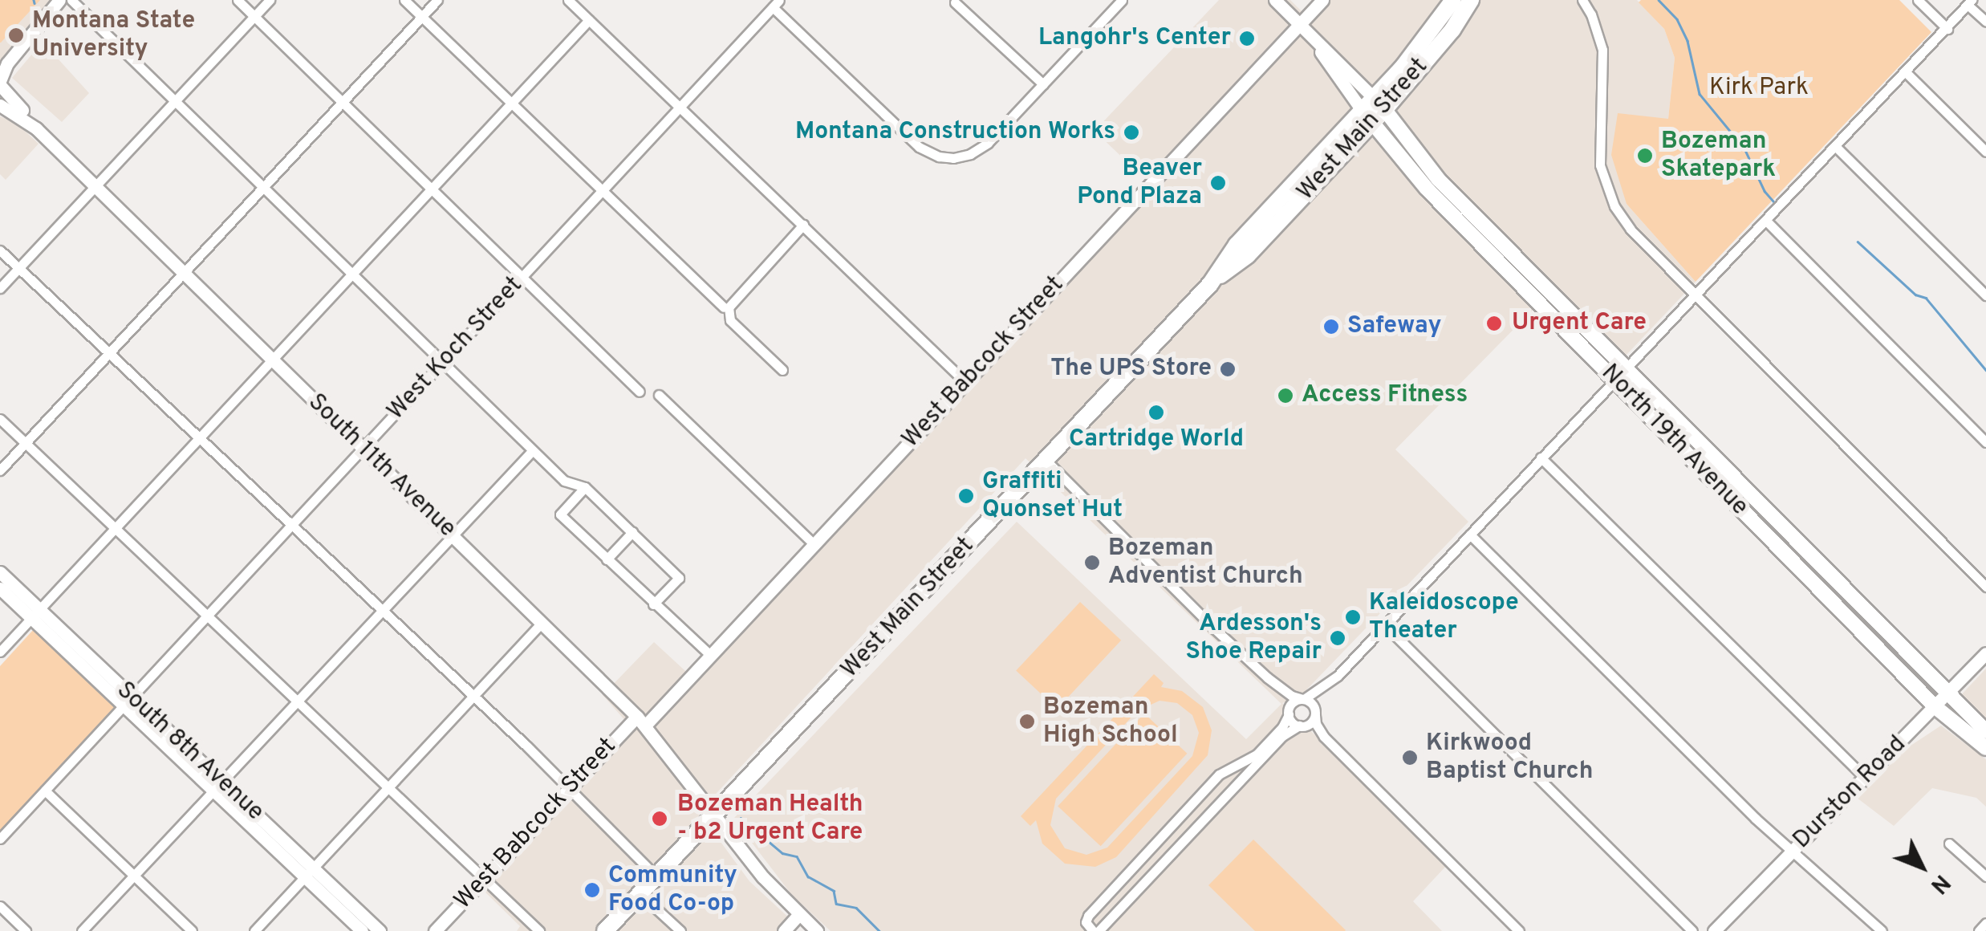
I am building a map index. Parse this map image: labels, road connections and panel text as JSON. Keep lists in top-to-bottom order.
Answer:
{
  "streets": {
    "highway": ["West Main Street"],
    "main road": ["North 19th Avenue"],
    "street": [
      "West Koch Street",
      "West Babcock Street",
      "South 11th Avenue",
      "South 8th Avenue",
      "Durston Road"
    ]
  },
  "crossings": [
    ["West Main Street", "North 19th Avenue"],
    ["West Main Street", "South 11th Avenue"],
    ["West Koch Street", "South 11th Avenue"],
    ["West Koch Street", "South 8th Avenue"],
    ["West Babcock Street", "South 11th Avenue"],
    ["North 19th Avenue", "Durston Road"]
  ],
  "parks": ["Kirk Park"],
  "places": [
    "Montana State University",
    "Langohr's Center",
    "Montana Construction Works",
    "Bozeman Skatepark",
    "Beaver Pond Plaza",
    "Urgent Care",
    "Safeway",
    "The UPS Store",
    "Access Fitness",
    "Cartridge World",
    "Graffiti Quonset Hut",
    "Bozeman Adventist Church",
    "Kaleidoscope Theater",
    "Ardesson's Shoe Repair",
    "Bozeman High School",
    "Kirkwood Baptist Church",
    "Bozeman Health - b2 Urgent Care",
    "Community Food Co-op"
  ],
  "north": "bottom right"
}
